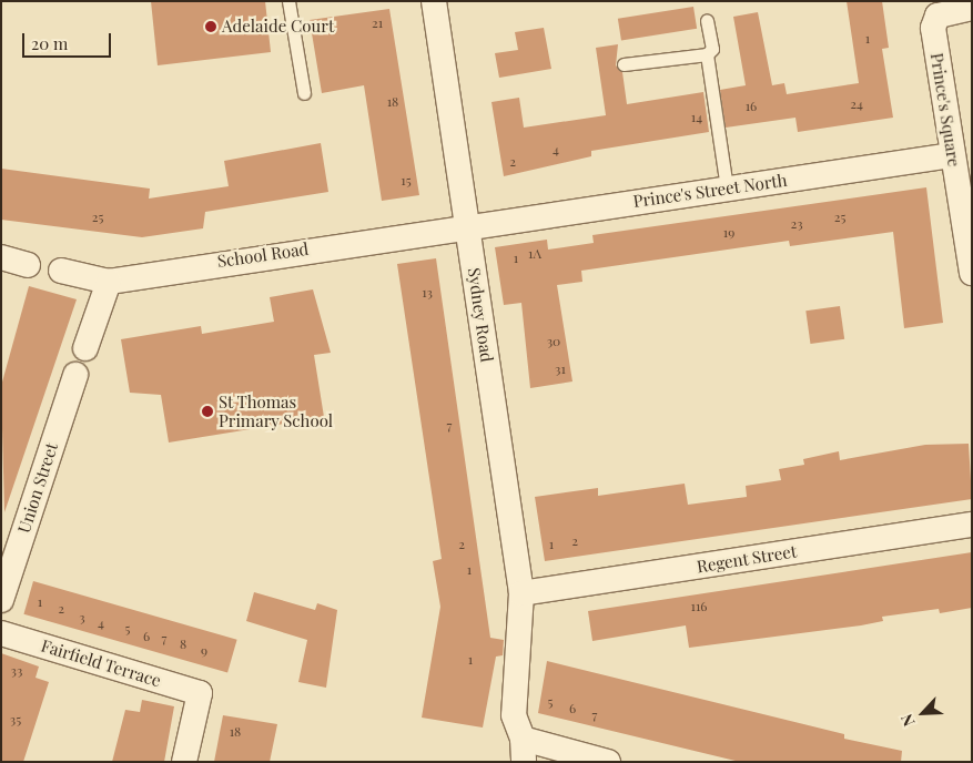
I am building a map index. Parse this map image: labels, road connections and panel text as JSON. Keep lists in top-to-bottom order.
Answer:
{
  "streets": {
    "street": [
      "Prince's Square",
      "Prince's Street North",
      "School Road",
      "Sydney Road",
      "Union Street",
      "Regent Street",
      "Fairfield Terrace"
    ]
  },
  "crossings": [
    ["Prince's Square", "Prince's Street North"],
    ["Prince's Street North", "School Road"],
    ["Prince's Street North", "Sydney Road"],
    ["School Road", "Sydney Road"],
    ["Sydney Road", "Regent Street"]
  ],
  "places": ["Adelaide Court", "St Thomas Primary School"],
  "house_numbers": [
    "21",
    "1",
    "18",
    "24",
    "16",
    "14",
    "4",
    "2",
    "15",
    "25",
    "25",
    "23",
    "19",
    "1A",
    "1",
    "13",
    "30",
    "31",
    "7",
    "2",
    "2",
    "1",
    "1",
    "1",
    "116",
    "2",
    "3",
    "4",
    "5",
    "6",
    "7",
    "8",
    "9",
    "1",
    "33",
    "5",
    "6",
    "7",
    "35",
    "18"
  ],
  "scale_bar": "20 m",
  "north": "bottom left"
}
